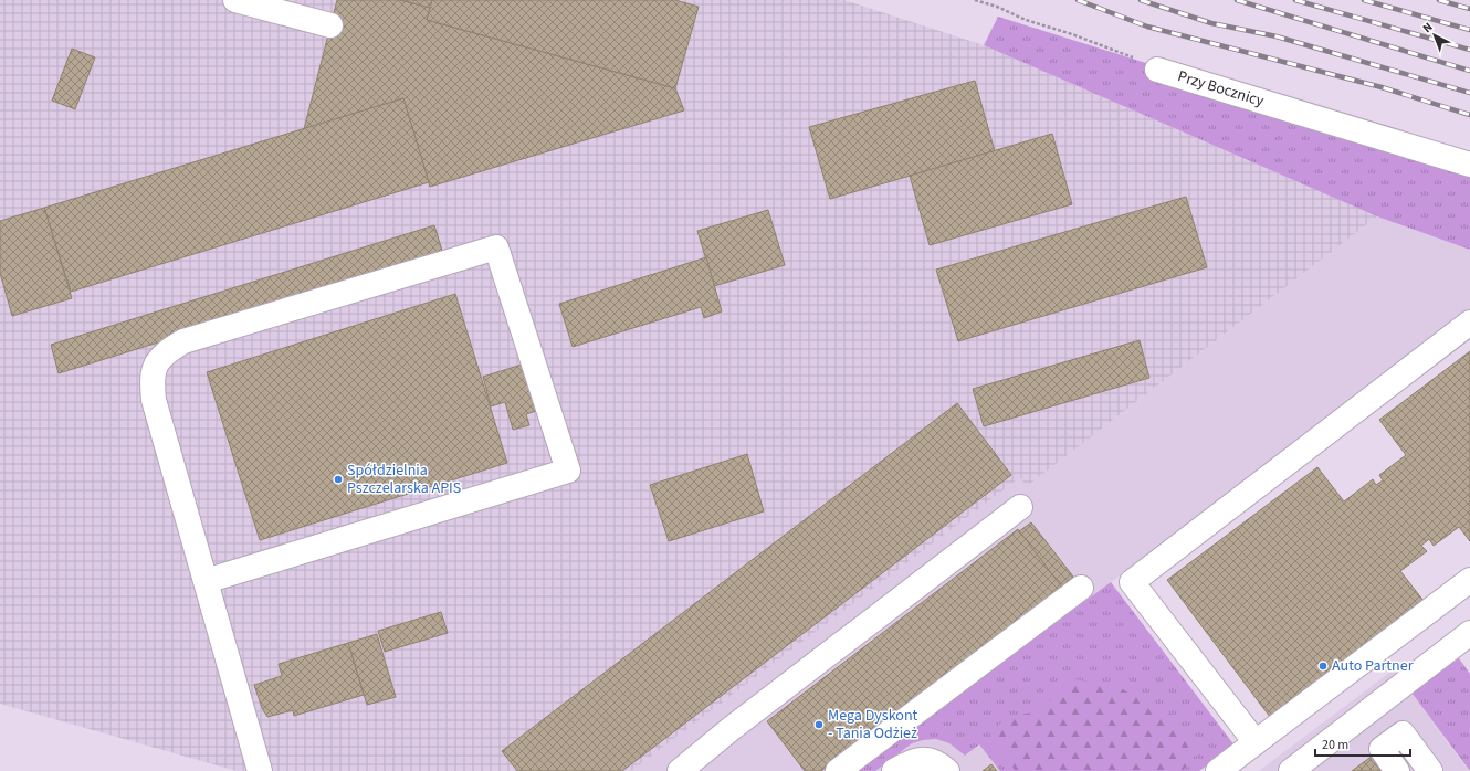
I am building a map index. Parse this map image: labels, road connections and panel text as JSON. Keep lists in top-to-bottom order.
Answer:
{
  "streets": {
    "lane": ["Przy Bocznicy"]
  },
  "places": ["Spółdzielnia Pszczelarska APIS", "Auto Partner", "Mega Dyskont - Tania Odżież"],
  "scale_bar": "20 m",
  "north": "top left"
}
